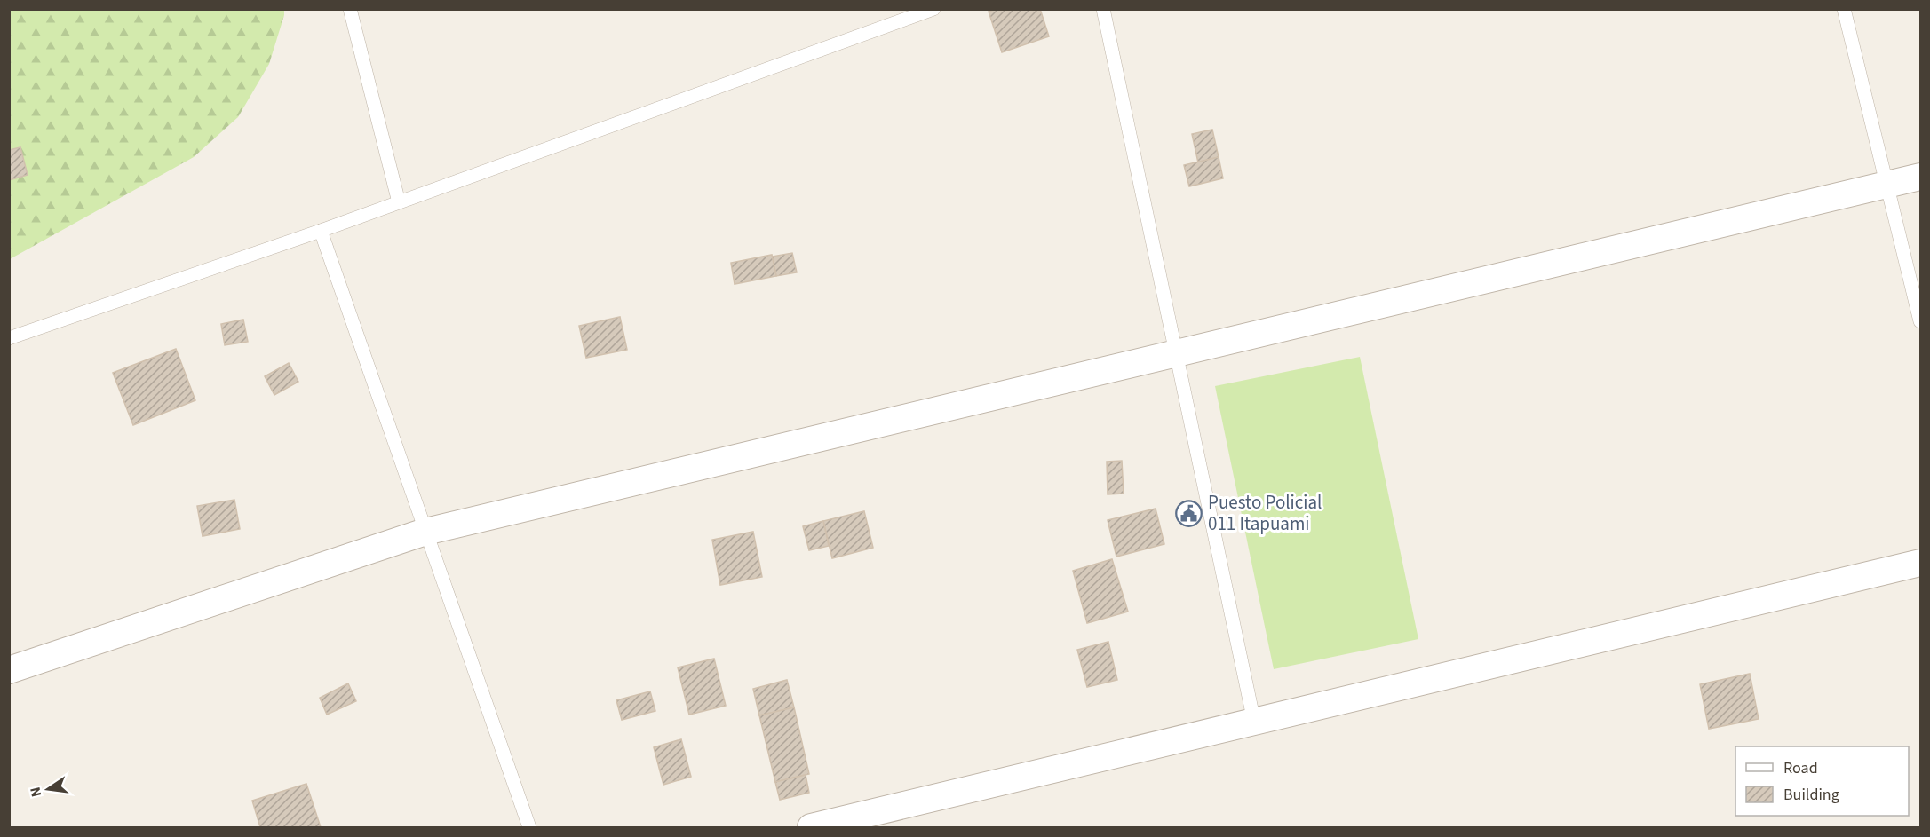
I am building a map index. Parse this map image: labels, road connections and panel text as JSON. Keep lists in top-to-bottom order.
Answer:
{
  "places": {
    "public building": ["Puesto Policial 011 Itapuami"]
  },
  "legend": ["Road", "Building"],
  "north": "left"
}
